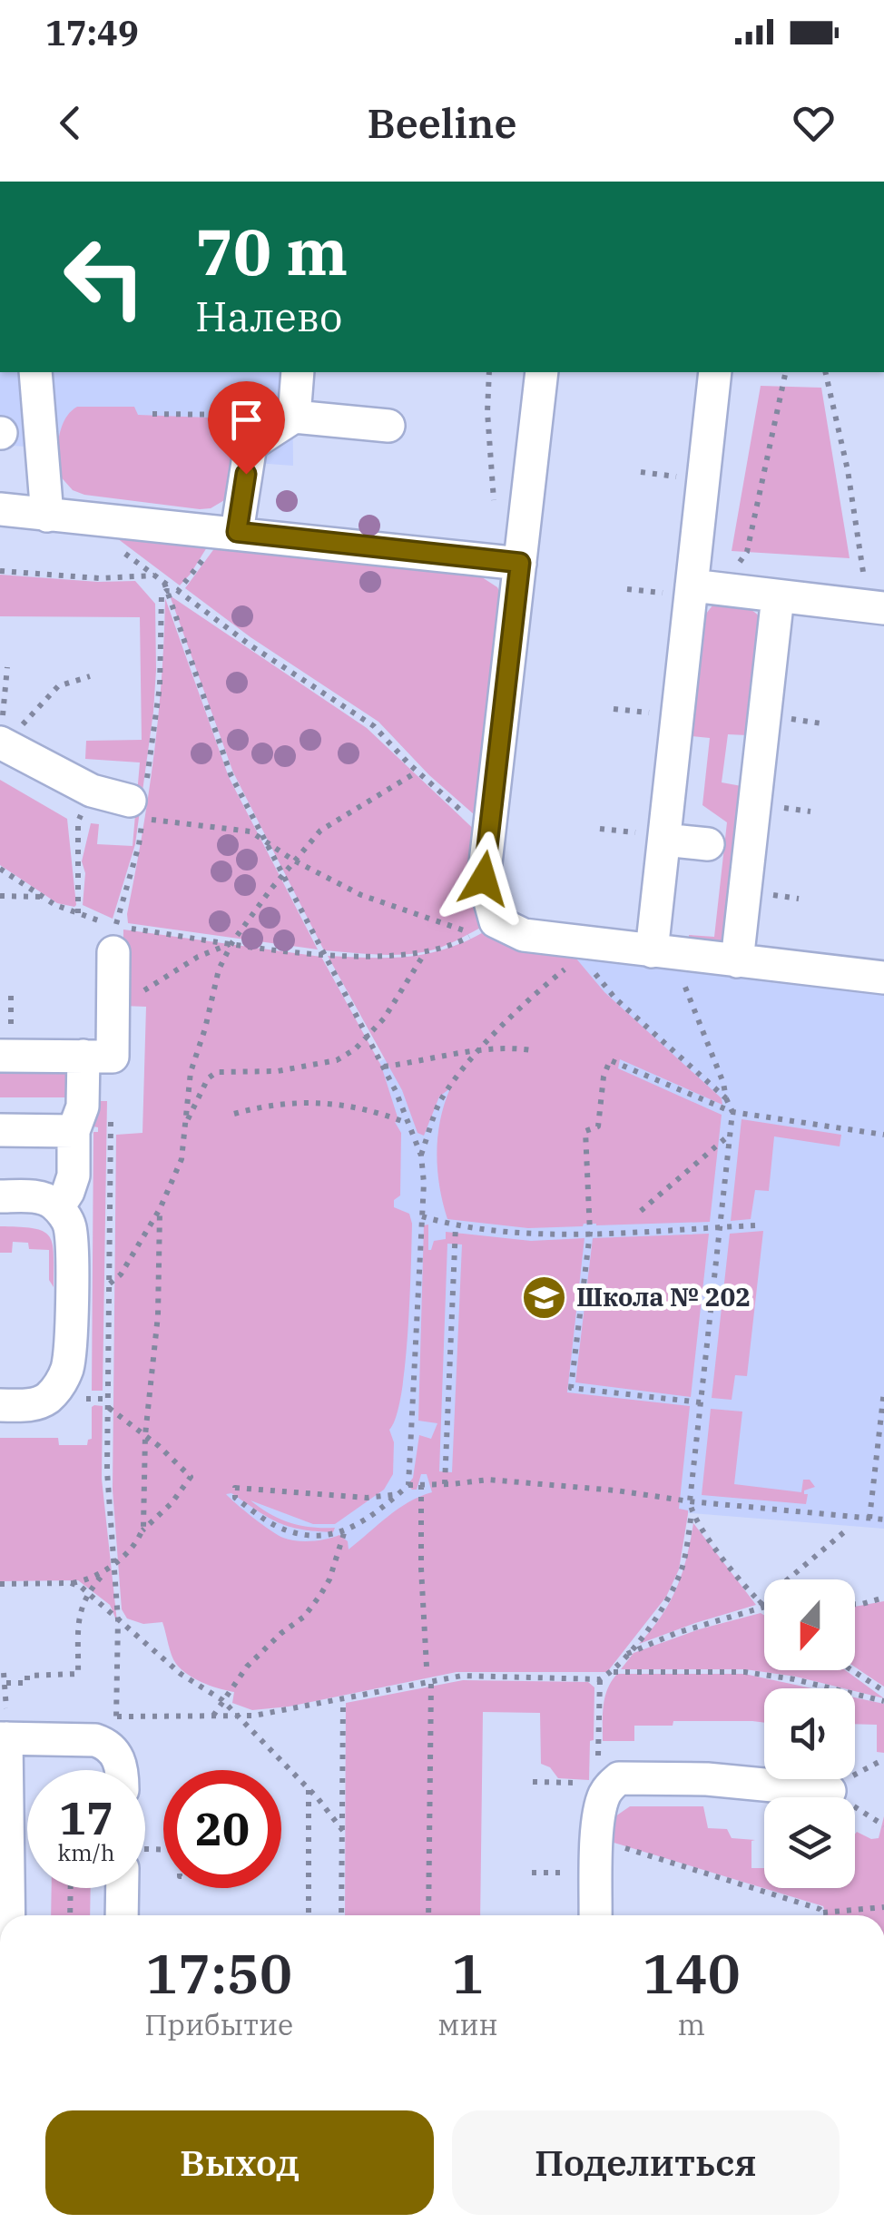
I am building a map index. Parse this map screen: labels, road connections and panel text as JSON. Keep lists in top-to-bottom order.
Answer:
{
  "places": {
    "school or university": ["Школа № 202"]
  },
  "north": "bottom",
  "page": {
    "status": "17:49",
    "header": "Beeline",
    "turn": ["70 m", "Налево"],
    "speed": "17 km/h",
    "limit": "20",
    "eta": [
      "17:50",
      "Прибытие",
      "1",
      "мин",
      "140",
      "m"
    ],
    "buttons": ["Выход", "Поделиться"]
  }
}
